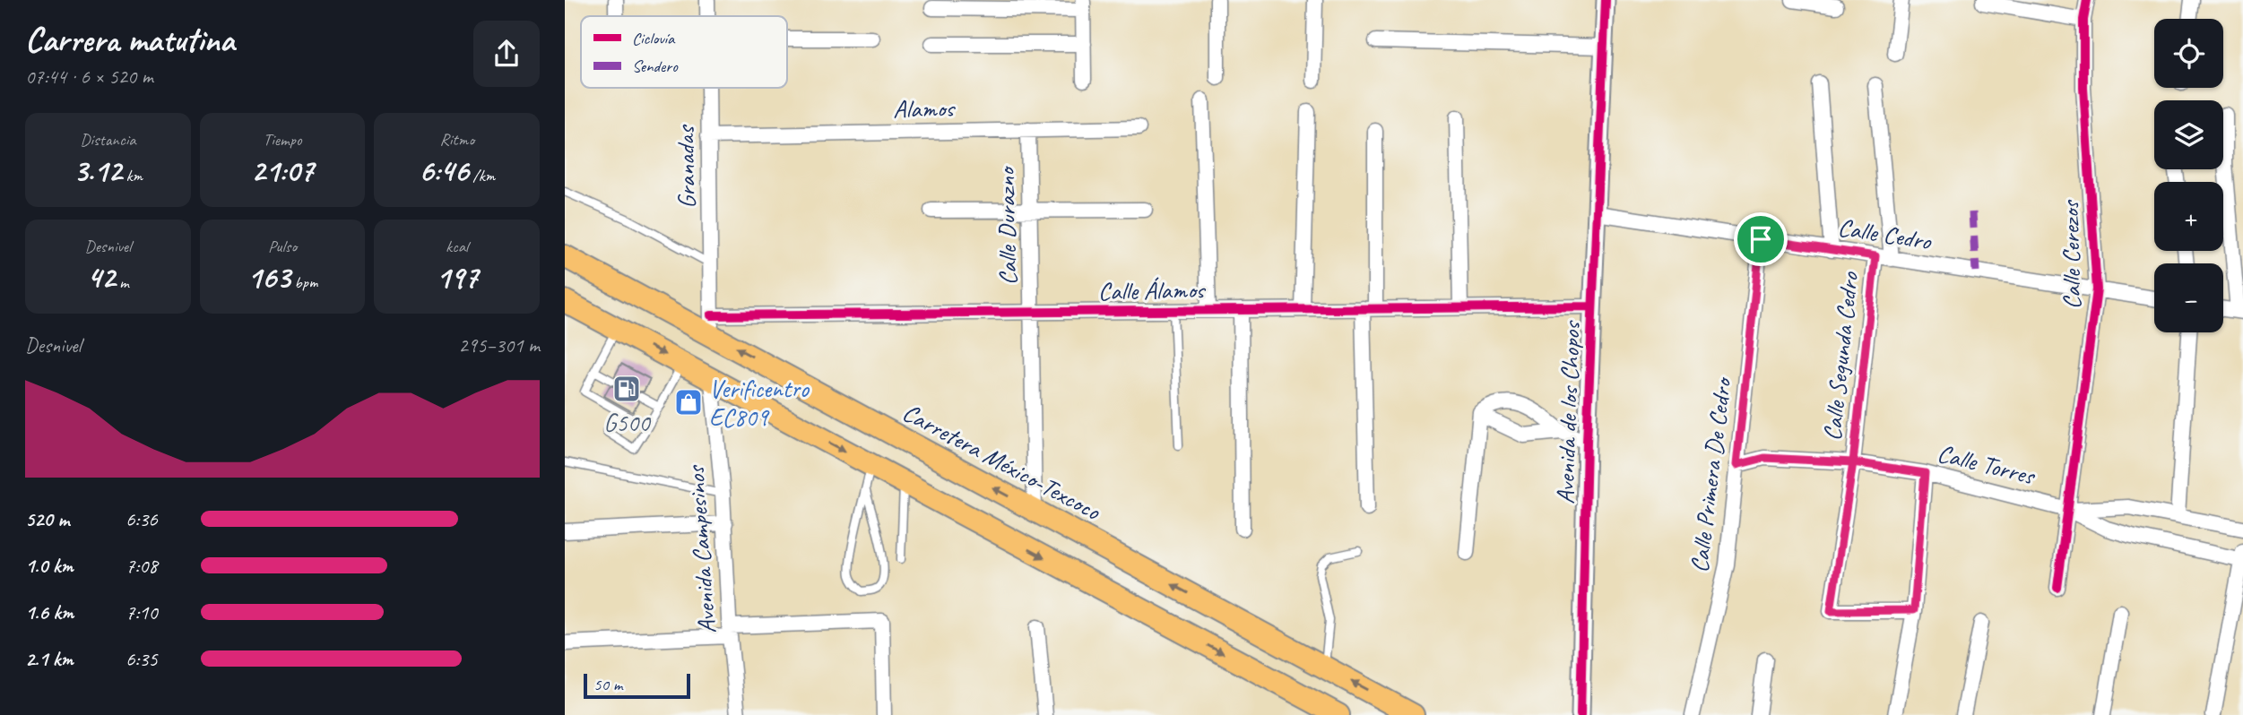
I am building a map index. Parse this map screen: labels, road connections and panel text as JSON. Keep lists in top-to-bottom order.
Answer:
{
  "streets": {
    "highway": ["Carretera México-Texcoco"],
    "street": [
      "Alamos",
      "Granadas",
      "Calle Durazno",
      "Calle Cedro",
      "Calle Cerezos",
      "Calle Álamos",
      "Calle Segunda Cedro",
      "Avenida de los Chopos",
      "Calle Torres",
      "Calle Primera De Cedro",
      "Avenida Campesinos"
    ]
  },
  "crossings": [
    ["Alamos", "Granadas"],
    ["Alamos", "Calle Durazno"],
    ["Granadas", "Calle Álamos"],
    ["Granadas", "Carretera México-Texcoco"],
    ["Calle Durazno", "Calle Álamos"],
    ["Calle Durazno", "Carretera México-Texcoco"],
    ["Calle Cedro", "Calle Cerezos"],
    ["Calle Cedro", "Calle Segunda Cedro"],
    ["Calle Cedro", "Avenida de los Chopos"],
    ["Calle Cedro", "Calle Primera De Cedro"],
    ["Calle Cerezos", "Calle Torres"],
    ["Calle Álamos", "Avenida de los Chopos"],
    ["Calle Álamos", "Carretera México-Texcoco"],
    ["Calle Segunda Cedro", "Calle Torres"],
    ["Calle Torres", "Calle Primera De Cedro"]
  ],
  "places": {
    "fuel station": ["G500"],
    "shop": ["Verificentro EC809"]
  },
  "legend": ["Ciclovía", "Sendero"],
  "scale_bar": "50 m",
  "page": {
    "heading": ["Carrera matutina", "07:44 · 6 × 520 m"],
    "map_buttons": ["+", "−"],
    "stats": [
      ["Distancia", "3.12 km"],
      ["Tiempo", "21:07"],
      ["Ritmo", "6:46 /km"],
      ["Desnivel", "42 m"],
      ["Pulso", "163 bpm"],
      ["kcal", "197"]
    ],
    "chart": ["Desnivel", "295–301 m"],
    "list": [
      {
        "name": "520 m",
        "note": "6:36"
      },
      {
        "name": "1.0 km",
        "note": "7:08"
      },
      {
        "name": "1.6 km",
        "note": "7:10"
      },
      {
        "name": "2.1 km",
        "note": "6:35"
      }
    ],
    "scale": "50 m"
  }
}
